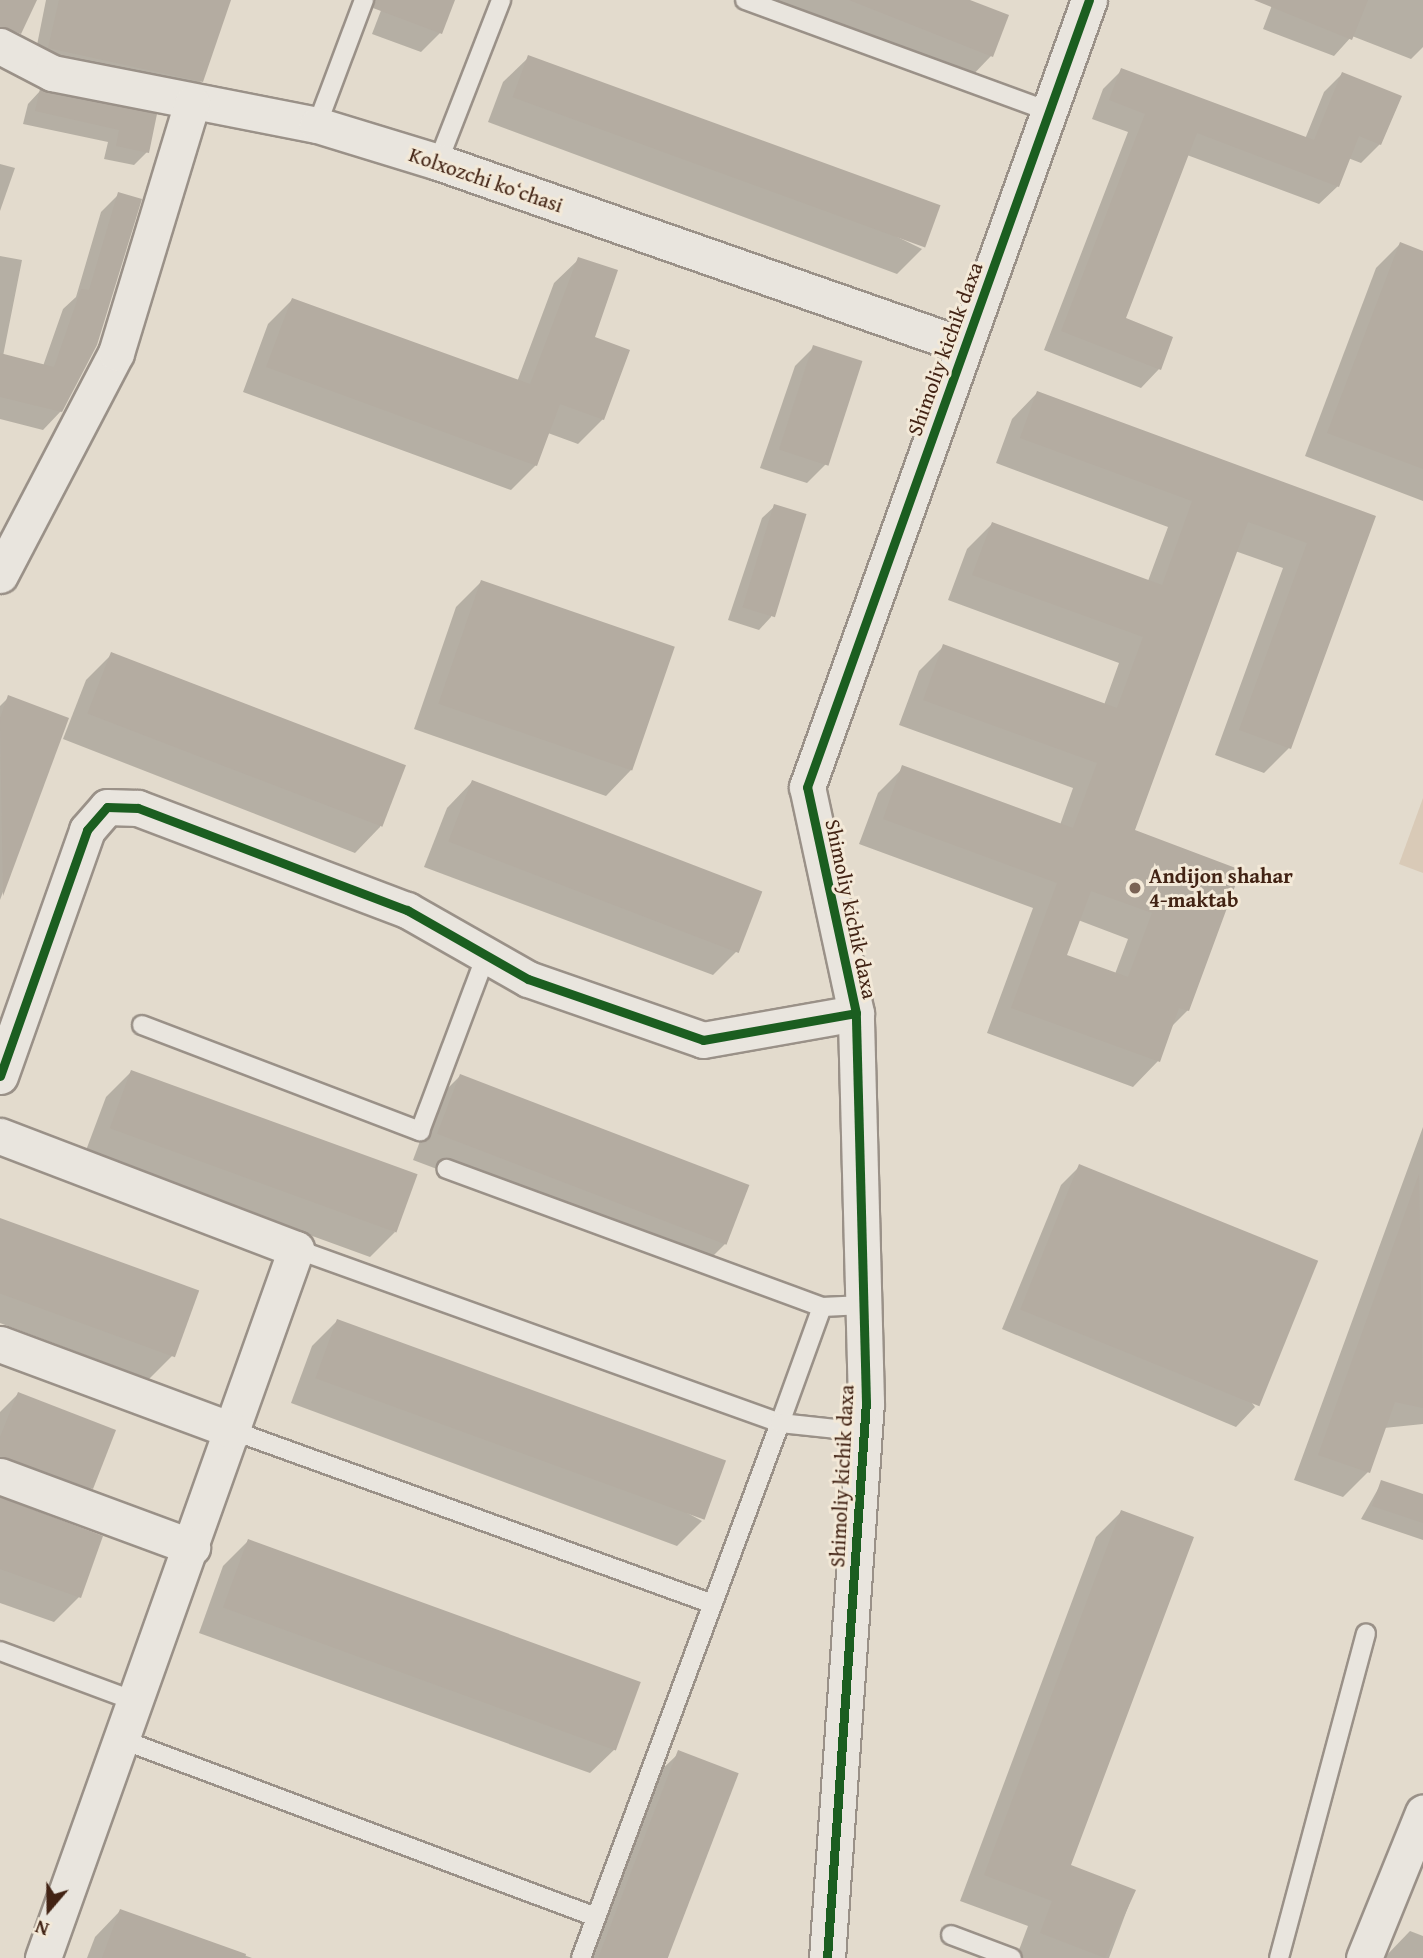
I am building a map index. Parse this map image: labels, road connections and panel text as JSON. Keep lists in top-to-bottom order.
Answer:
{
  "streets": {
    "street": ["Kolxozchi koʻchasi", "Shimoliy kichik daxa"]
  },
  "crossings": [
    ["Kolxozchi koʻchasi", "Shimoliy kichik daxa"]
  ],
  "places": ["Andijon shahar 4-maktab"],
  "north": "bottom"
}
